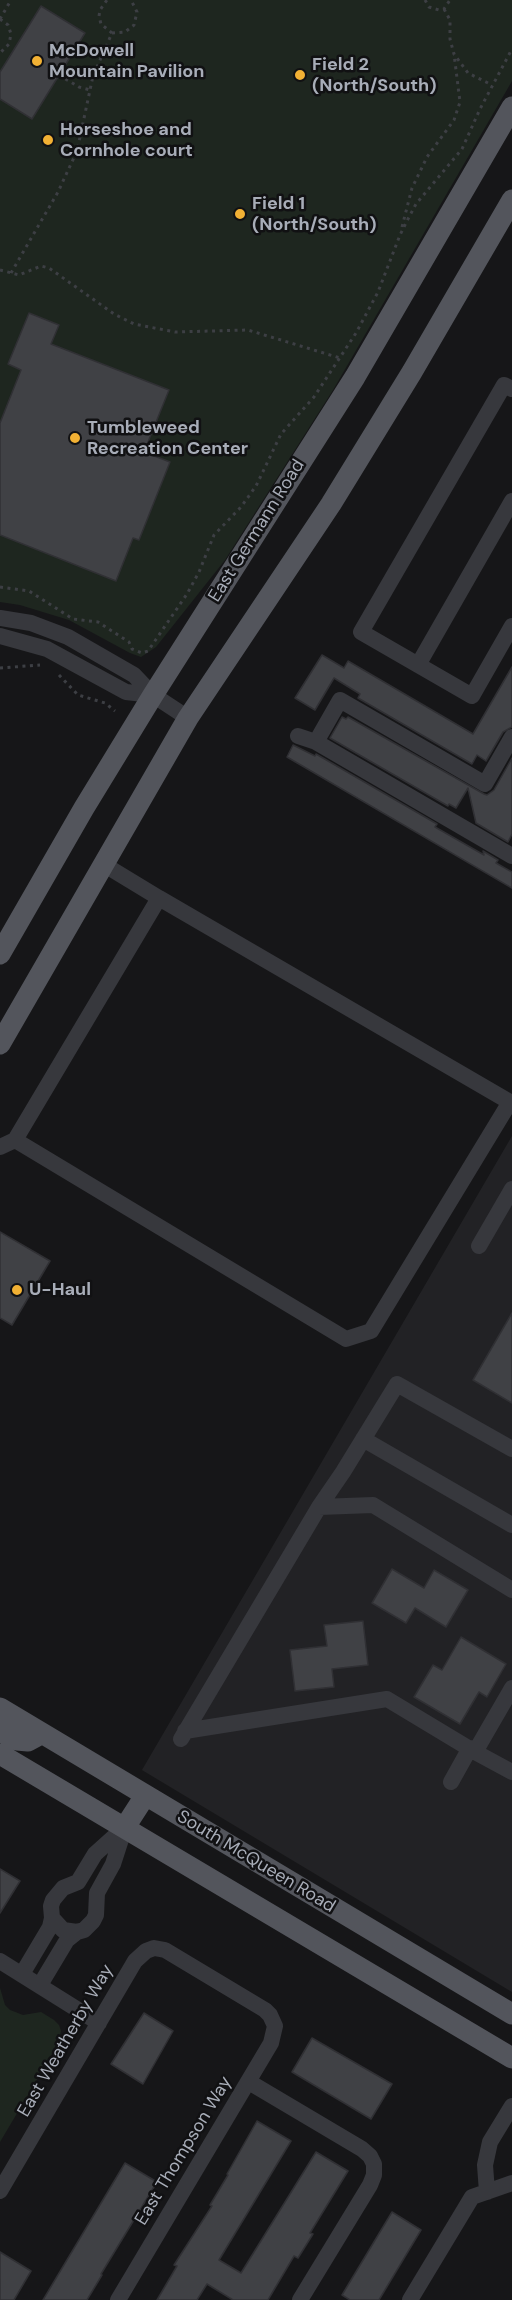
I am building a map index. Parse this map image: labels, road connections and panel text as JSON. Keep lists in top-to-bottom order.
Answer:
{
  "streets": {
    "main road": ["East Germann Road", "South McQueen Road"],
    "street": ["East Weatherby Way", "East Thompson Way"]
  },
  "crossings": [
    ["East Weatherby Way", "East Thompson Way"]
  ],
  "places": [
    "McDowell Mountain Pavilion",
    "Field 2 (North/South)",
    "Horseshoe and Cornhole court",
    "Field 1 (North/South)",
    "Tumbleweed Recreation Center",
    "U-Haul"
  ]
}
